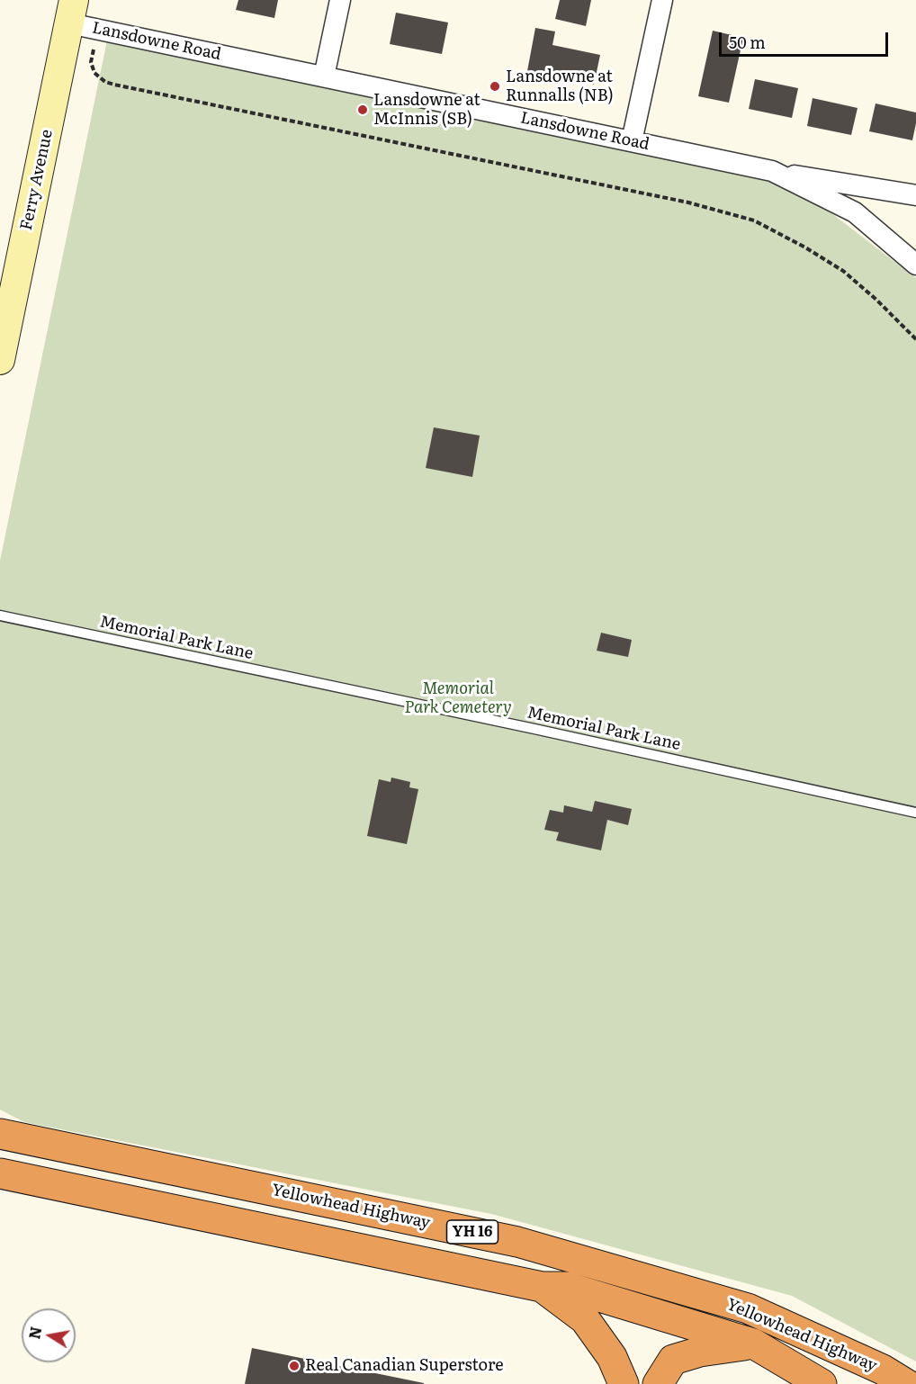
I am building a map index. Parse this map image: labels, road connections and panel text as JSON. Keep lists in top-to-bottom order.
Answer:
{
  "streets": {
    "highway": ["Yellowhead Highway", "YH 16"],
    "main road": ["Ferry Avenue"],
    "street": ["Lansdowne Road"],
    "lane": ["Memorial Park Lane"]
  },
  "crossings": [
    ["Lansdowne Road", "Ferry Avenue"]
  ],
  "parks": ["Memorial Park Cemetery"],
  "places": ["Lansdowne at Runnalls (NB)", "Lansdowne at McInnis (SB)", "Real Canadian Superstore"],
  "scale_bar": "50 m",
  "north": "left"
}
